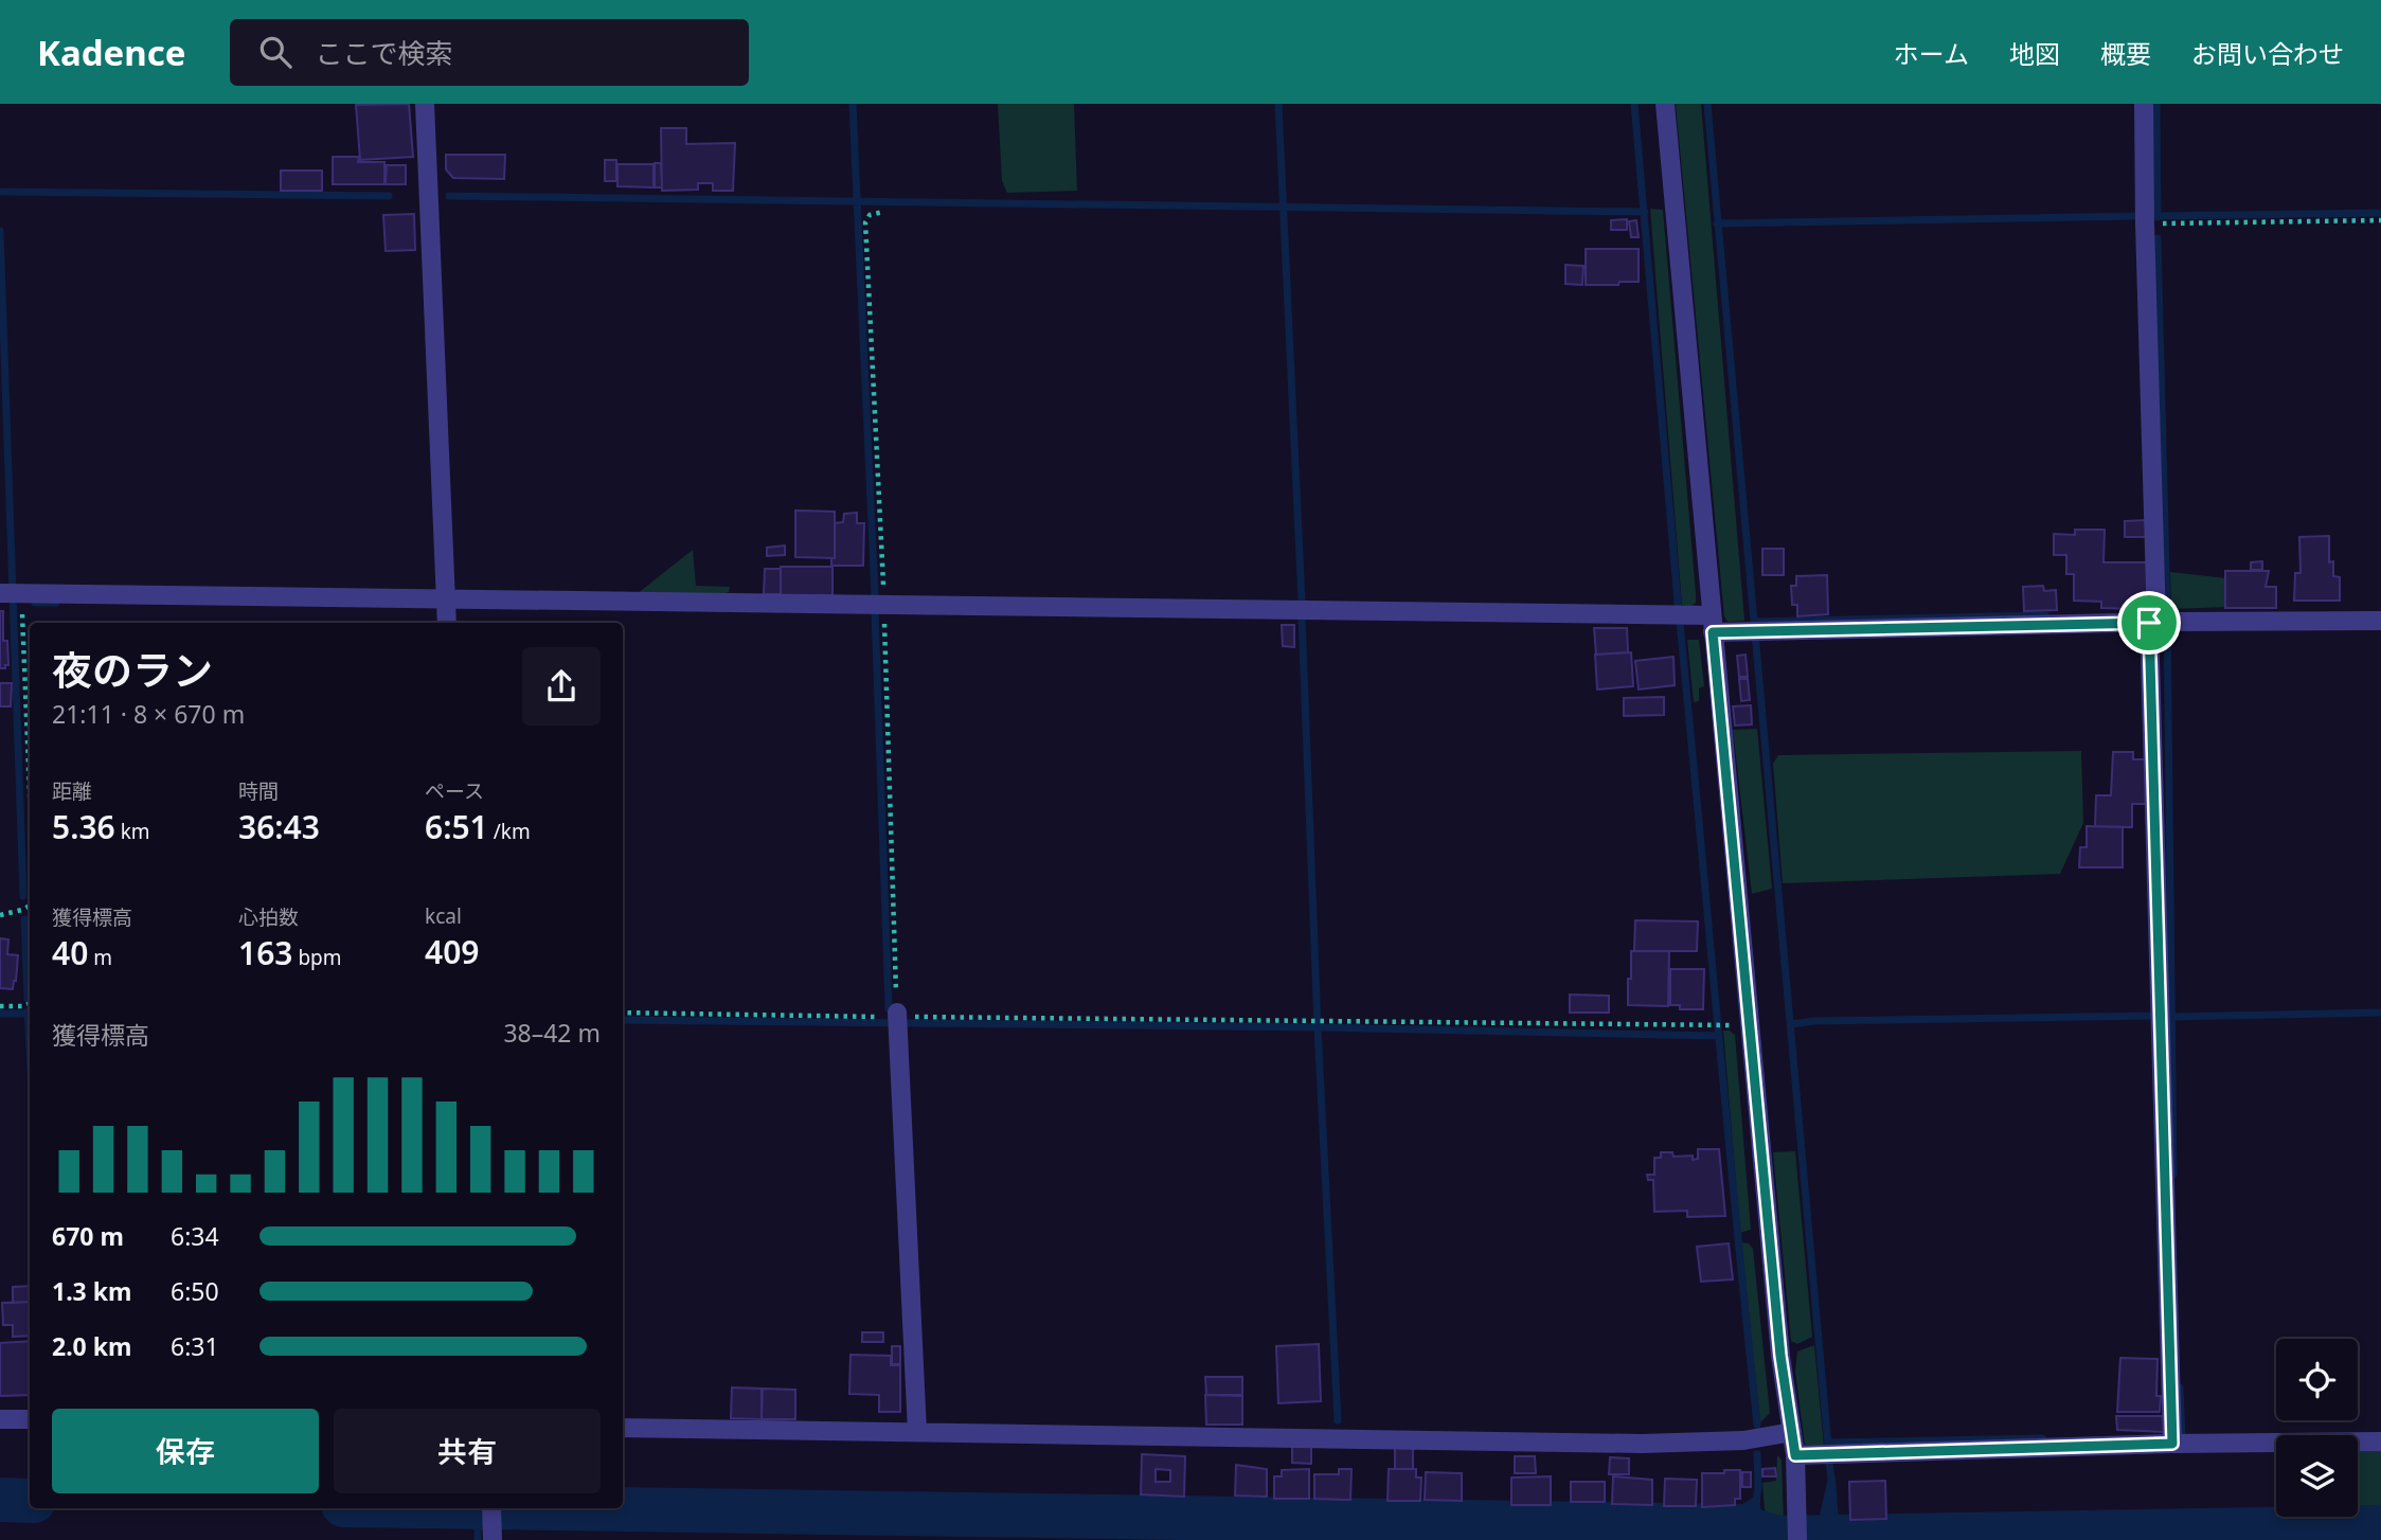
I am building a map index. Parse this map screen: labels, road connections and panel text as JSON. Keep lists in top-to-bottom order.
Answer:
{
  "page": {
    "header": "Kadence",
    "search": "ここで検索",
    "nav": [
      "ホーム",
      "地図",
      "概要",
      "お問い合わせ"
    ],
    "heading": ["夜のラン", "21:11 · 8 × 670 m"],
    "stats": [
      ["距離", "5.36 km"],
      ["時間", "36:43"],
      ["ペース", "6:51 /km"],
      ["獲得標高", "40 m"],
      ["心拍数", "163 bpm"],
      ["kcal", "409"]
    ],
    "chart": ["獲得標高", "38–42 m"],
    "list": [
      {
        "name": "670 m",
        "note": "6:34"
      },
      {
        "name": "1.3 km",
        "note": "6:50"
      },
      {
        "name": "2.0 km",
        "note": "6:31"
      }
    ],
    "buttons": ["保存", "共有"]
  }
}
